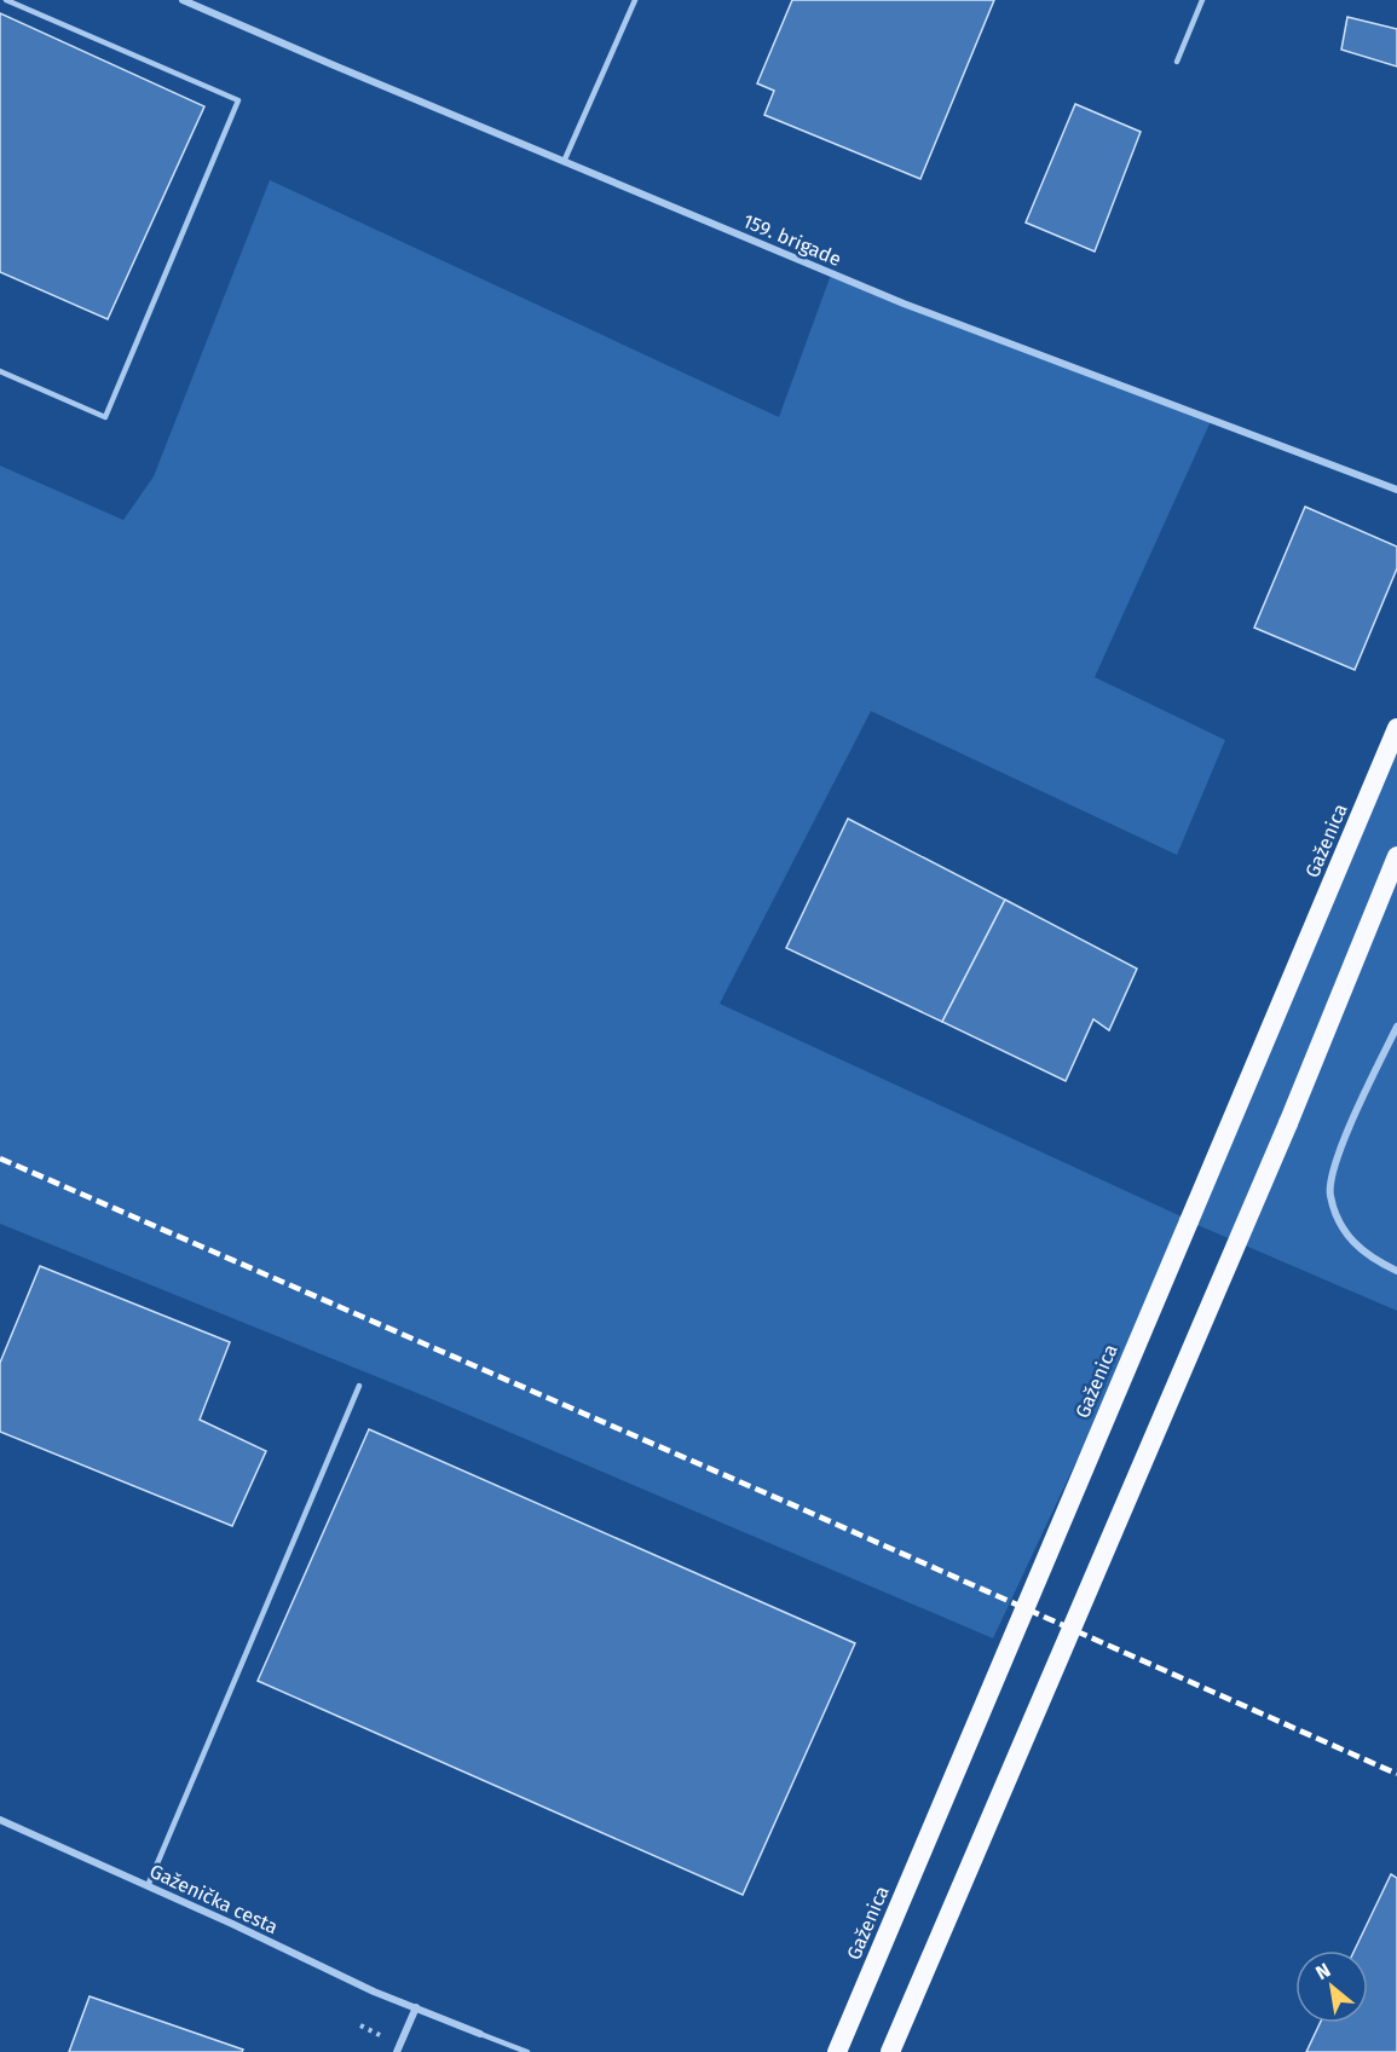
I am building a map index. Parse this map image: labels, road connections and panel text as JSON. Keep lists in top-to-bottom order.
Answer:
{
  "streets": {
    "highway": ["Gaženica"],
    "street": ["159. brigade", "Gaženička cesta"]
  },
  "north": "top left"
}
